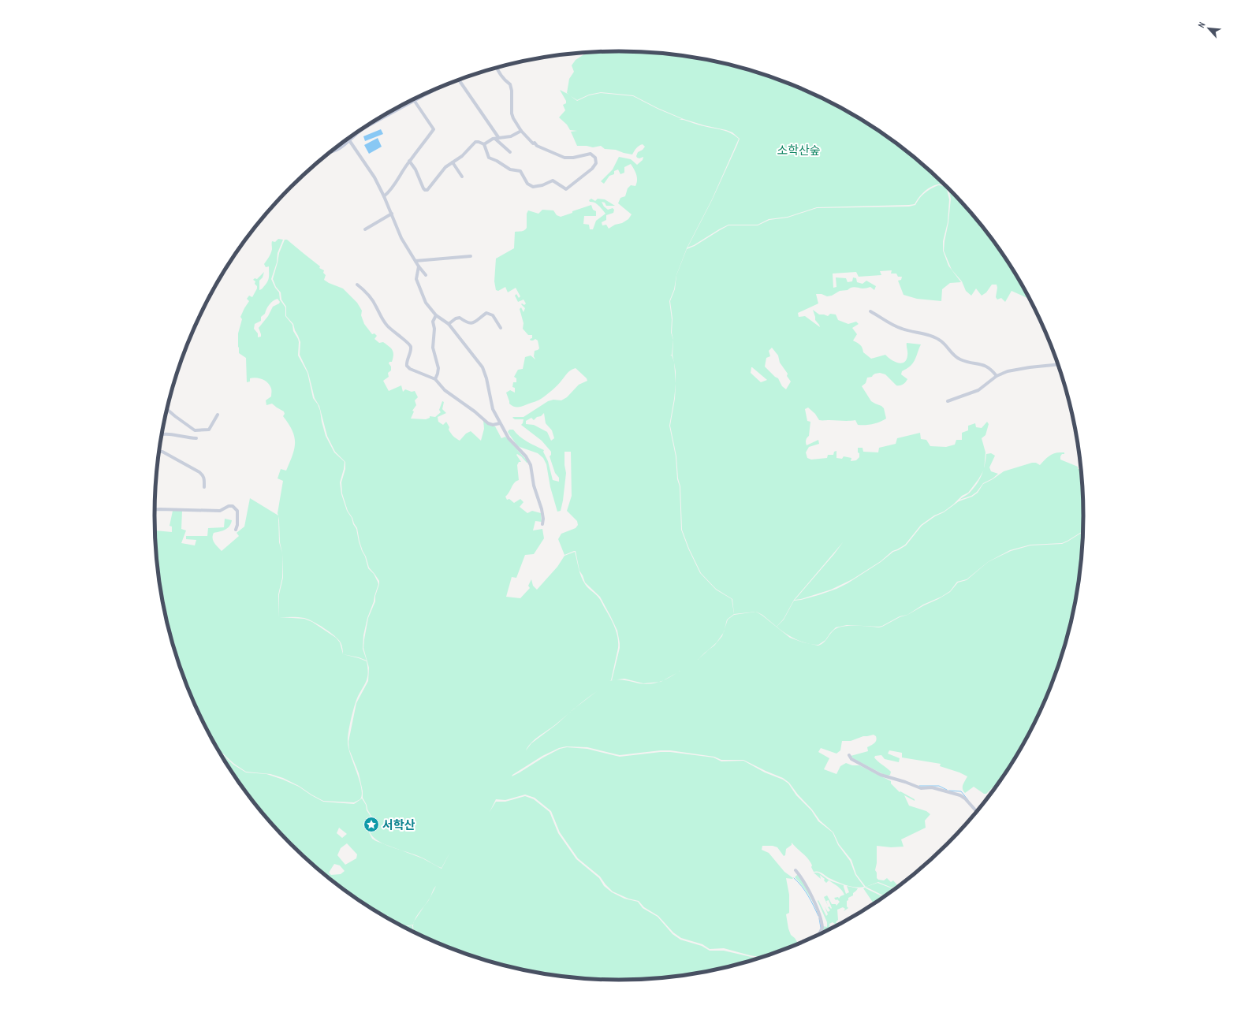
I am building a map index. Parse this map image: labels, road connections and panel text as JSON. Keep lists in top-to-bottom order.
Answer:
{
  "parks": ["소학산숲"],
  "places": {
    "place": ["서학산"]
  },
  "north": "top left"
}
